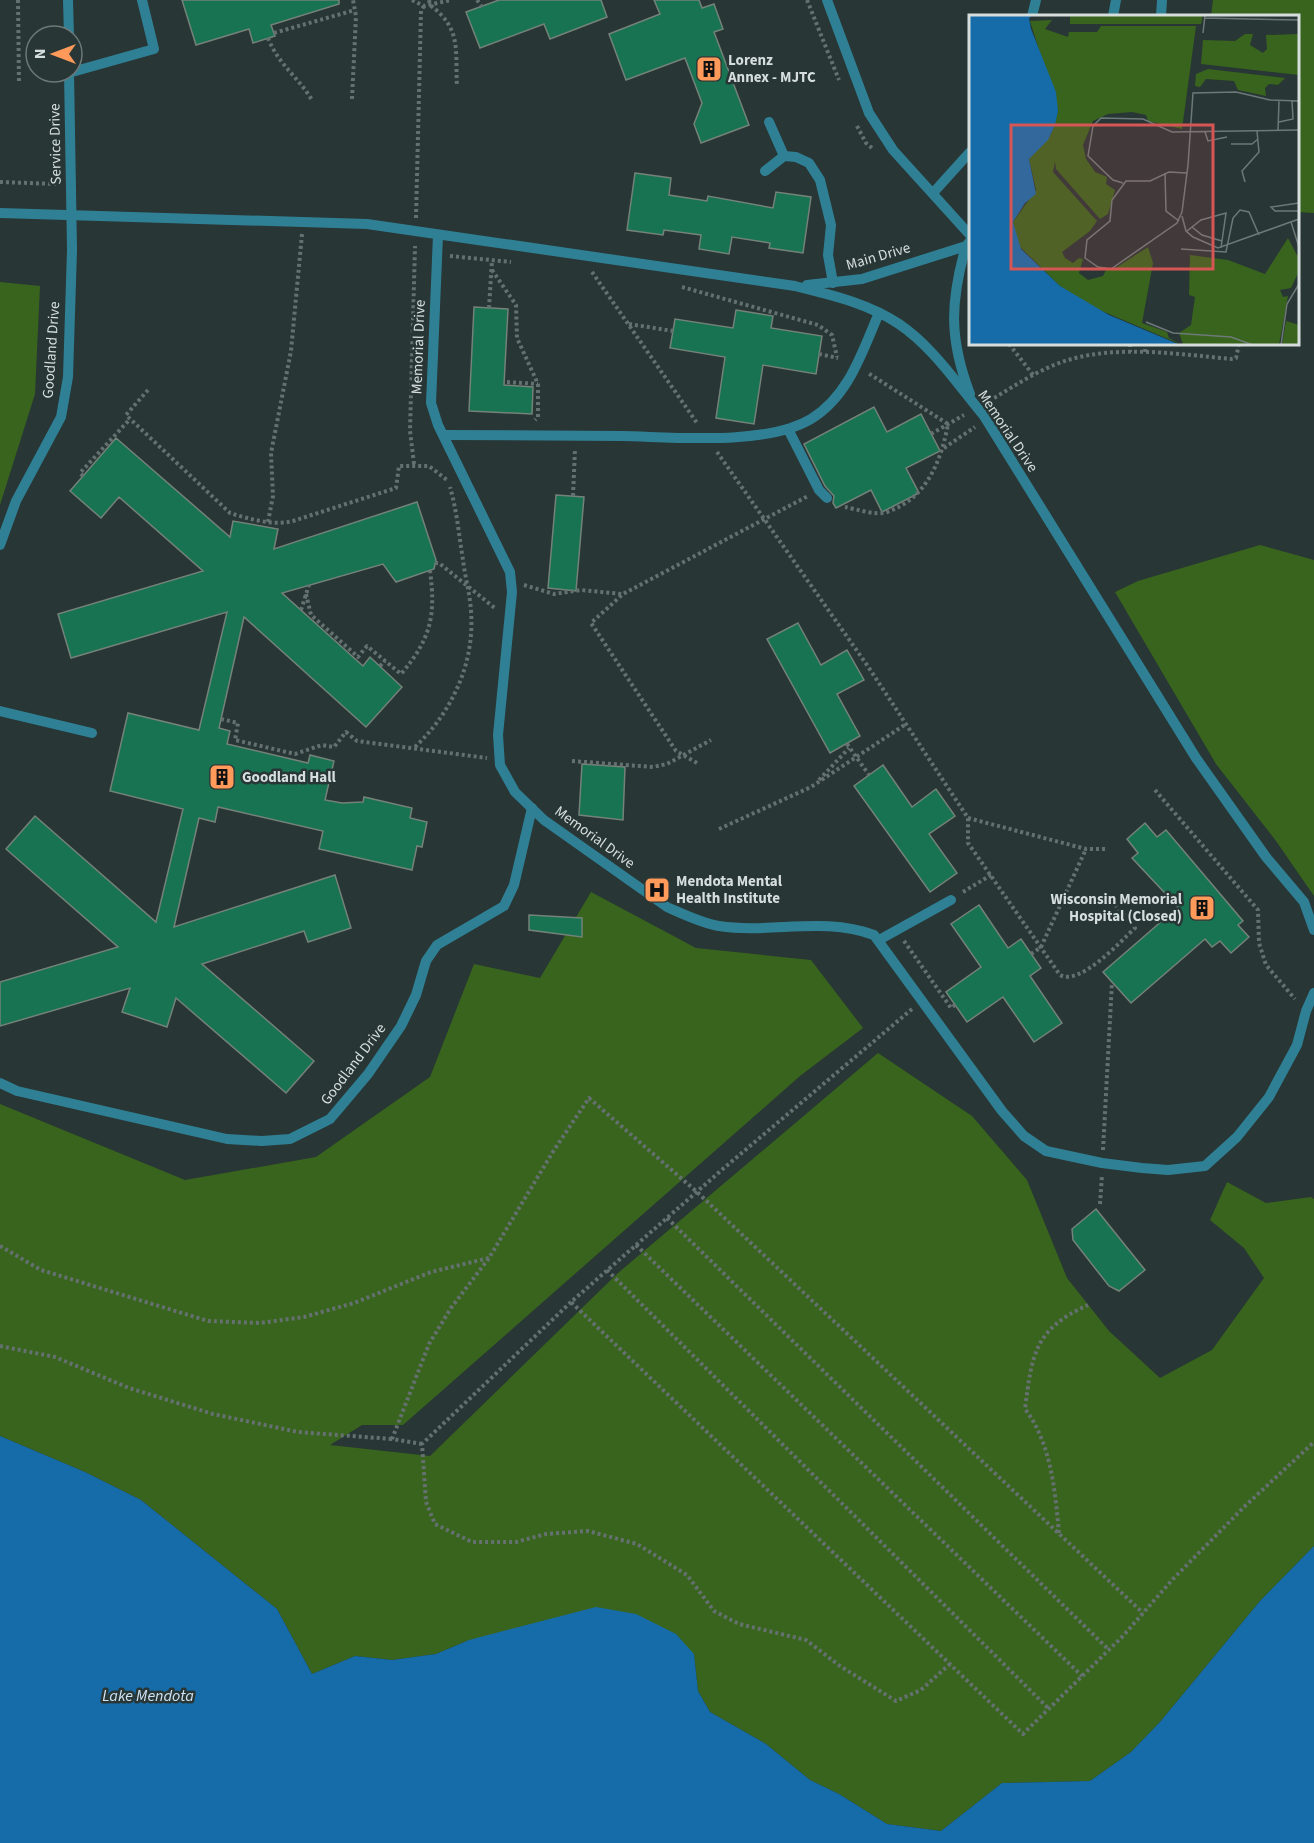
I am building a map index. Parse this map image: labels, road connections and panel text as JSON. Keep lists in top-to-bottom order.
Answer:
{
  "streets": {
    "lane": [
      "Service Drive",
      "Main Drive",
      "Memorial Drive",
      "Goodland Drive"
    ]
  },
  "crossings": [
    ["Service Drive", "Memorial Drive"],
    ["Service Drive", "Goodland Drive"],
    ["Main Drive", "Memorial Drive"],
    ["Memorial Drive", "Goodland Drive"]
  ],
  "water": ["Lake Mendota"],
  "places": {
    "building": ["Lorenz Annex - MJTC", "Goodland Hall", "Wisconsin Memorial Hospital (Closed)"],
    "hospital": ["Mendota Mental Health Institute"]
  },
  "north": "left"
}
